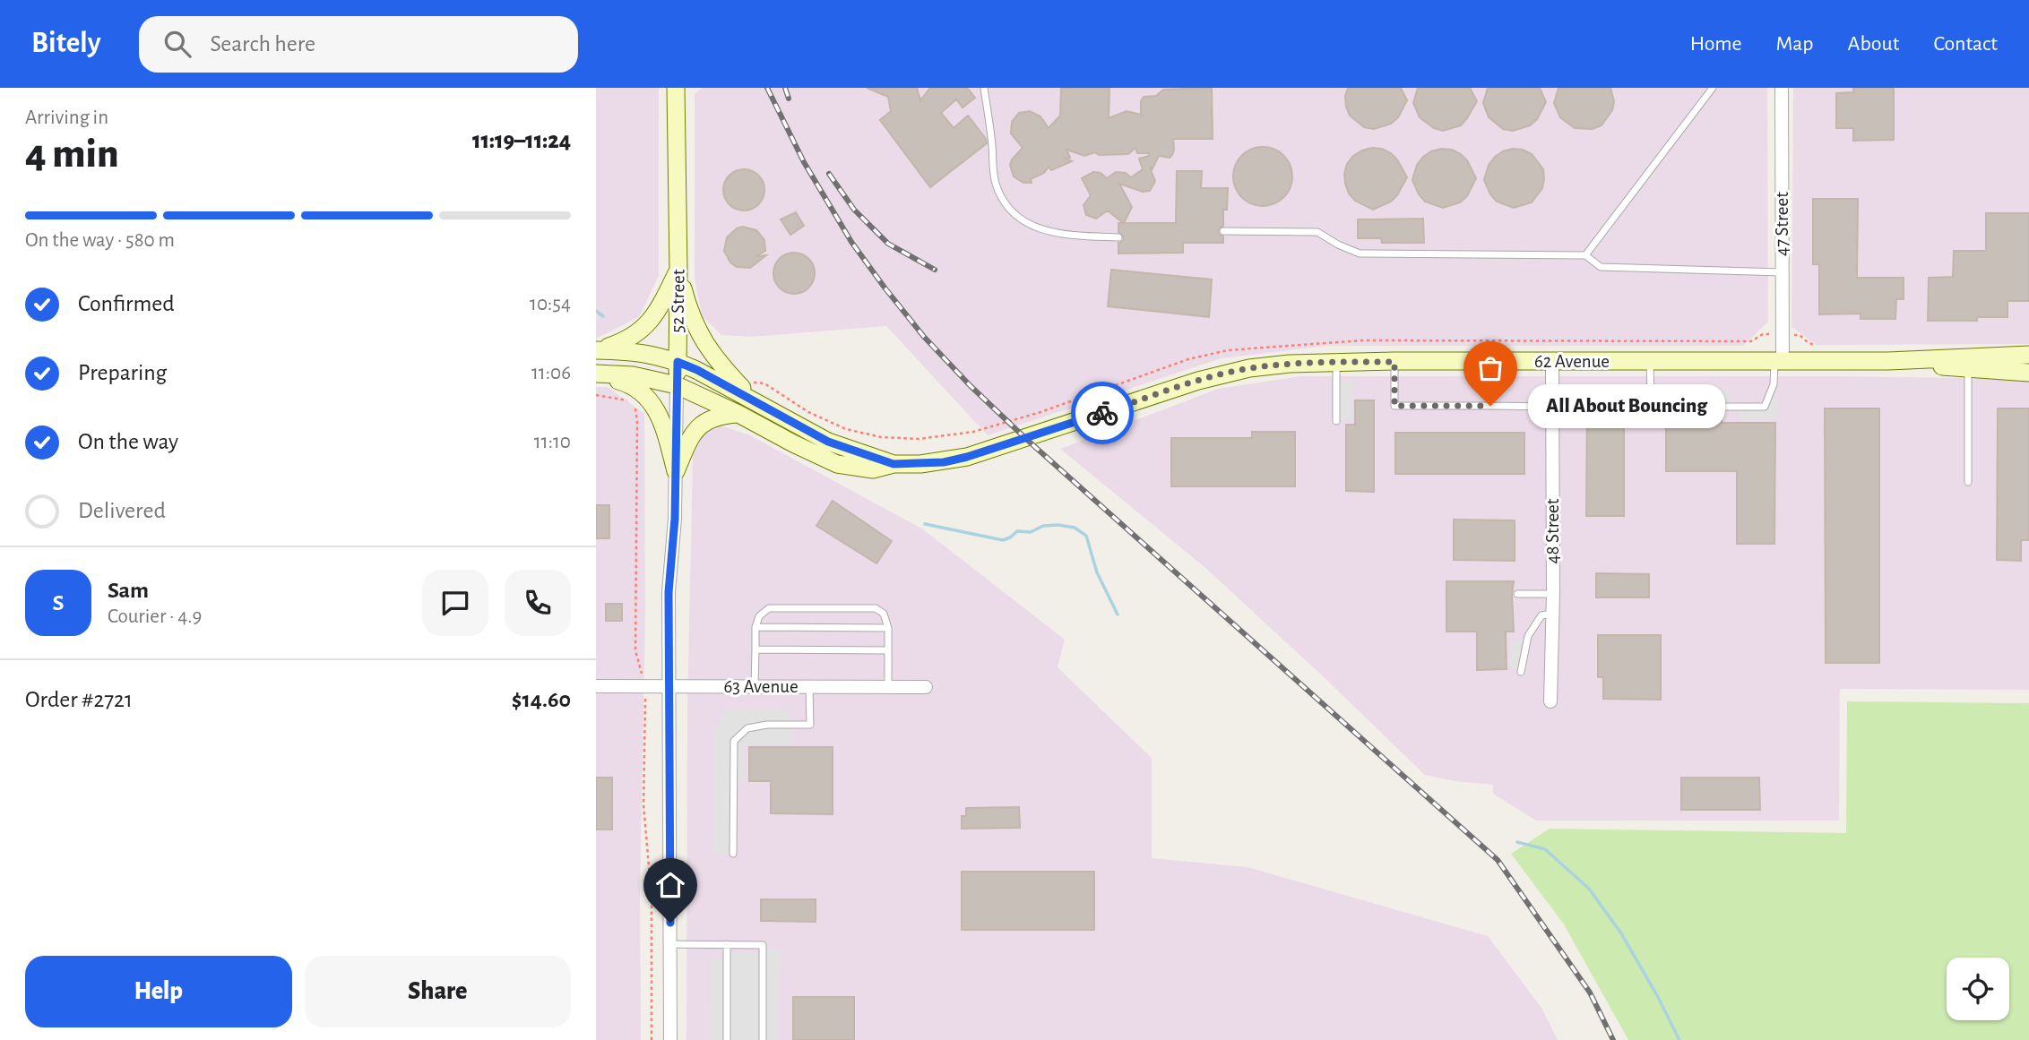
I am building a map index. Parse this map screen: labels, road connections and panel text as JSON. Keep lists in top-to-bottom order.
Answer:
{
  "streets": {
    "main road": ["52 Street", "62 Avenue"],
    "street": ["47 Street", "48 Street", "63 Avenue"]
  },
  "crossings": [
    ["47 Street", "62 Avenue"],
    ["52 Street", "62 Avenue"],
    ["52 Street", "63 Avenue"],
    ["62 Avenue", "48 Street"]
  ],
  "places": ["All About Bouncing"],
  "page": {
    "header": "Bitely",
    "search": "Search here",
    "nav": [
      "Home",
      "Map",
      "About",
      "Contact"
    ],
    "heading": ["4 min", "Arriving in", "11:19–11:24"],
    "panel": [
      "Sam",
      "Courier · 4.9",
      "Order #2721",
      "$14.60"
    ],
    "bar": "On the way · 580 m",
    "list": [
      ["Confirmed", "10:54"],
      ["Preparing", "11:06"],
      ["On the way", "11:10"],
      "Delivered"
    ],
    "bubble": "All About Bouncing",
    "round": "S",
    "buttons": ["Help", "Share"]
  }
}
